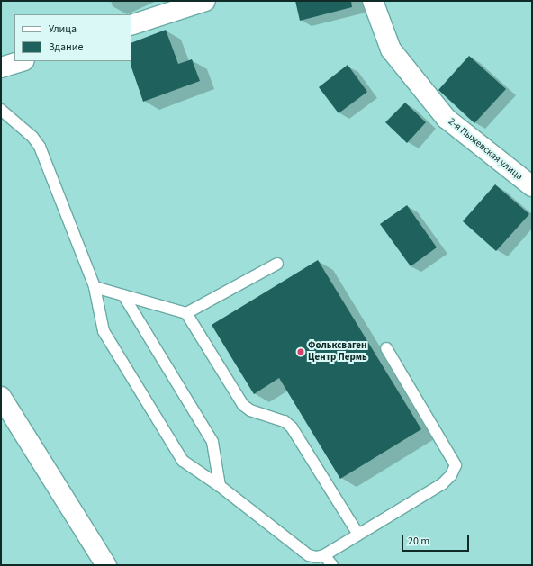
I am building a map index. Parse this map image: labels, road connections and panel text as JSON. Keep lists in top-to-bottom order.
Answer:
{
  "streets": {
    "street": ["2-я Пыжевская улица"]
  },
  "places": ["Фольксваген Центр Пермь"],
  "legend": ["Улица", "Здание"],
  "scale_bar": "20 m"
}
